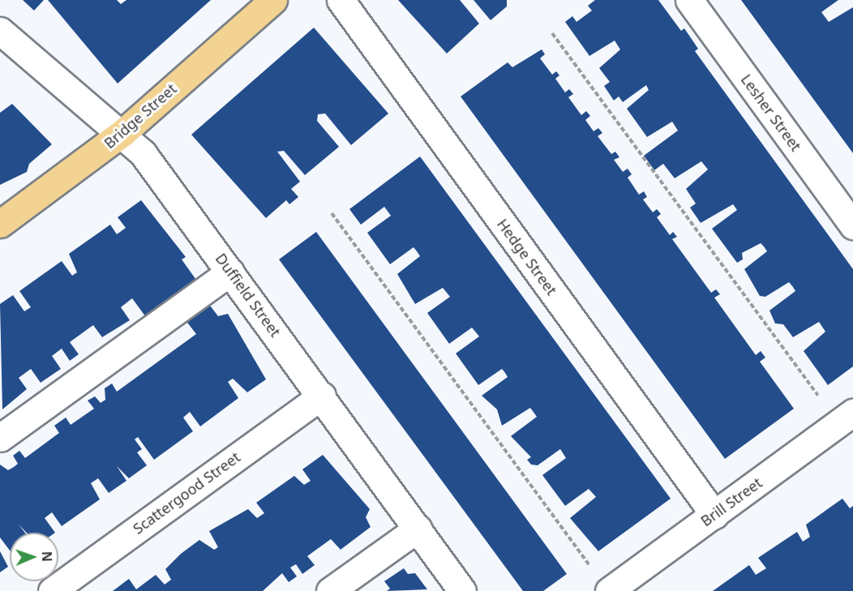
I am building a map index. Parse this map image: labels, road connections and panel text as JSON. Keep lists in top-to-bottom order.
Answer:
{
  "streets": {
    "main road": ["Bridge Street"],
    "street": [
      "Lesher Street",
      "Hedge Street",
      "Duffield Street",
      "Scattergood Street",
      "Brill Street"
    ]
  },
  "crossings": [
    ["Bridge Street", "Duffield Street"],
    ["Hedge Street", "Brill Street"],
    ["Duffield Street", "Scattergood Street"]
  ],
  "north": "right"
}
